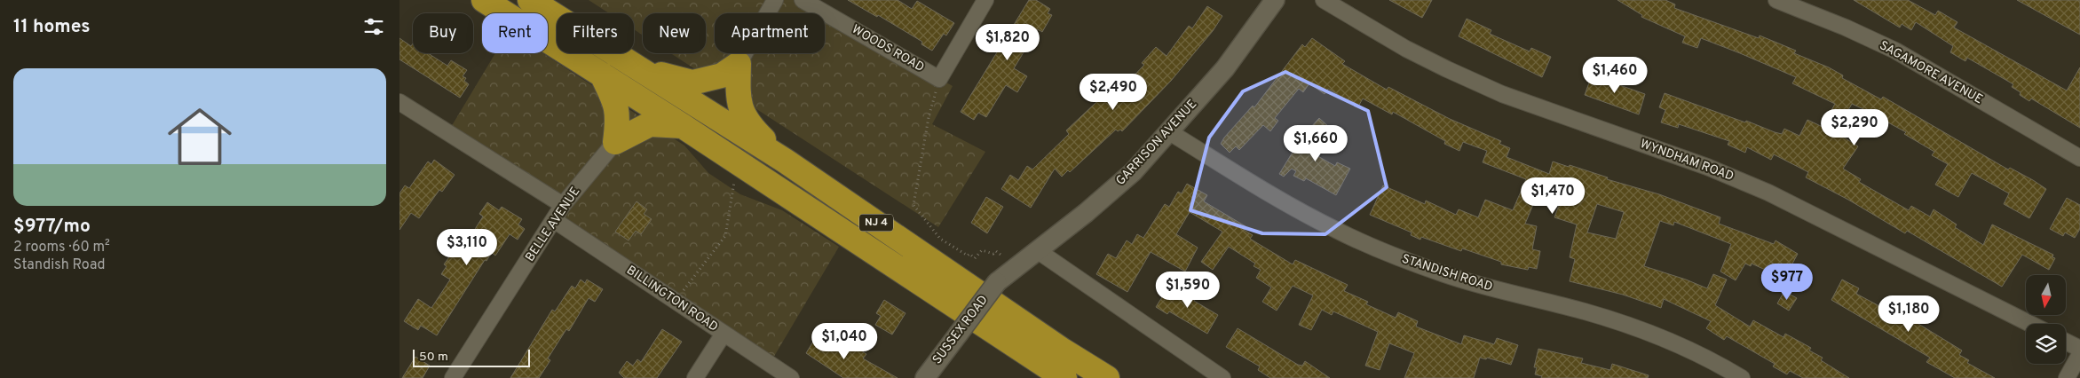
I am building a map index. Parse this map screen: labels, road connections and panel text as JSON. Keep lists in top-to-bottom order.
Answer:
{
  "streets": {
    "highway": ["NJ 4"],
    "street": [
      "WOODS ROAD",
      "SAGAMORE AVENUE",
      "GARRISON AVENUE",
      "WYNDHAM ROAD",
      "BELLE AVENUE",
      "STANDISH ROAD",
      "BILLINGTON ROAD",
      "SUSSEX ROAD"
    ]
  },
  "crossings": [
    ["GARRISON AVENUE", "STANDISH ROAD"],
    ["GARRISON AVENUE", "SUSSEX ROAD"],
    ["BELLE AVENUE", "BILLINGTON ROAD"]
  ],
  "scale_bar": "50 m",
  "north": "bottom",
  "page": {
    "heading": "11 homes",
    "chip": [
      "Buy",
      "Rent",
      "Filters",
      "New",
      "Apartment"
    ],
    "price": [
      "$1,820",
      "$1,460",
      "$2,490",
      "$2,290",
      "$1,660",
      "$1,470",
      "$3,110",
      "$977",
      "$1,590",
      "$1,180",
      "$1,040"
    ],
    "list": [
      {
        "name": "$977/mo",
        "note": "2 rooms · 60 m² · Standish Road"
      }
    ],
    "scale": "50 m"
  }
}
